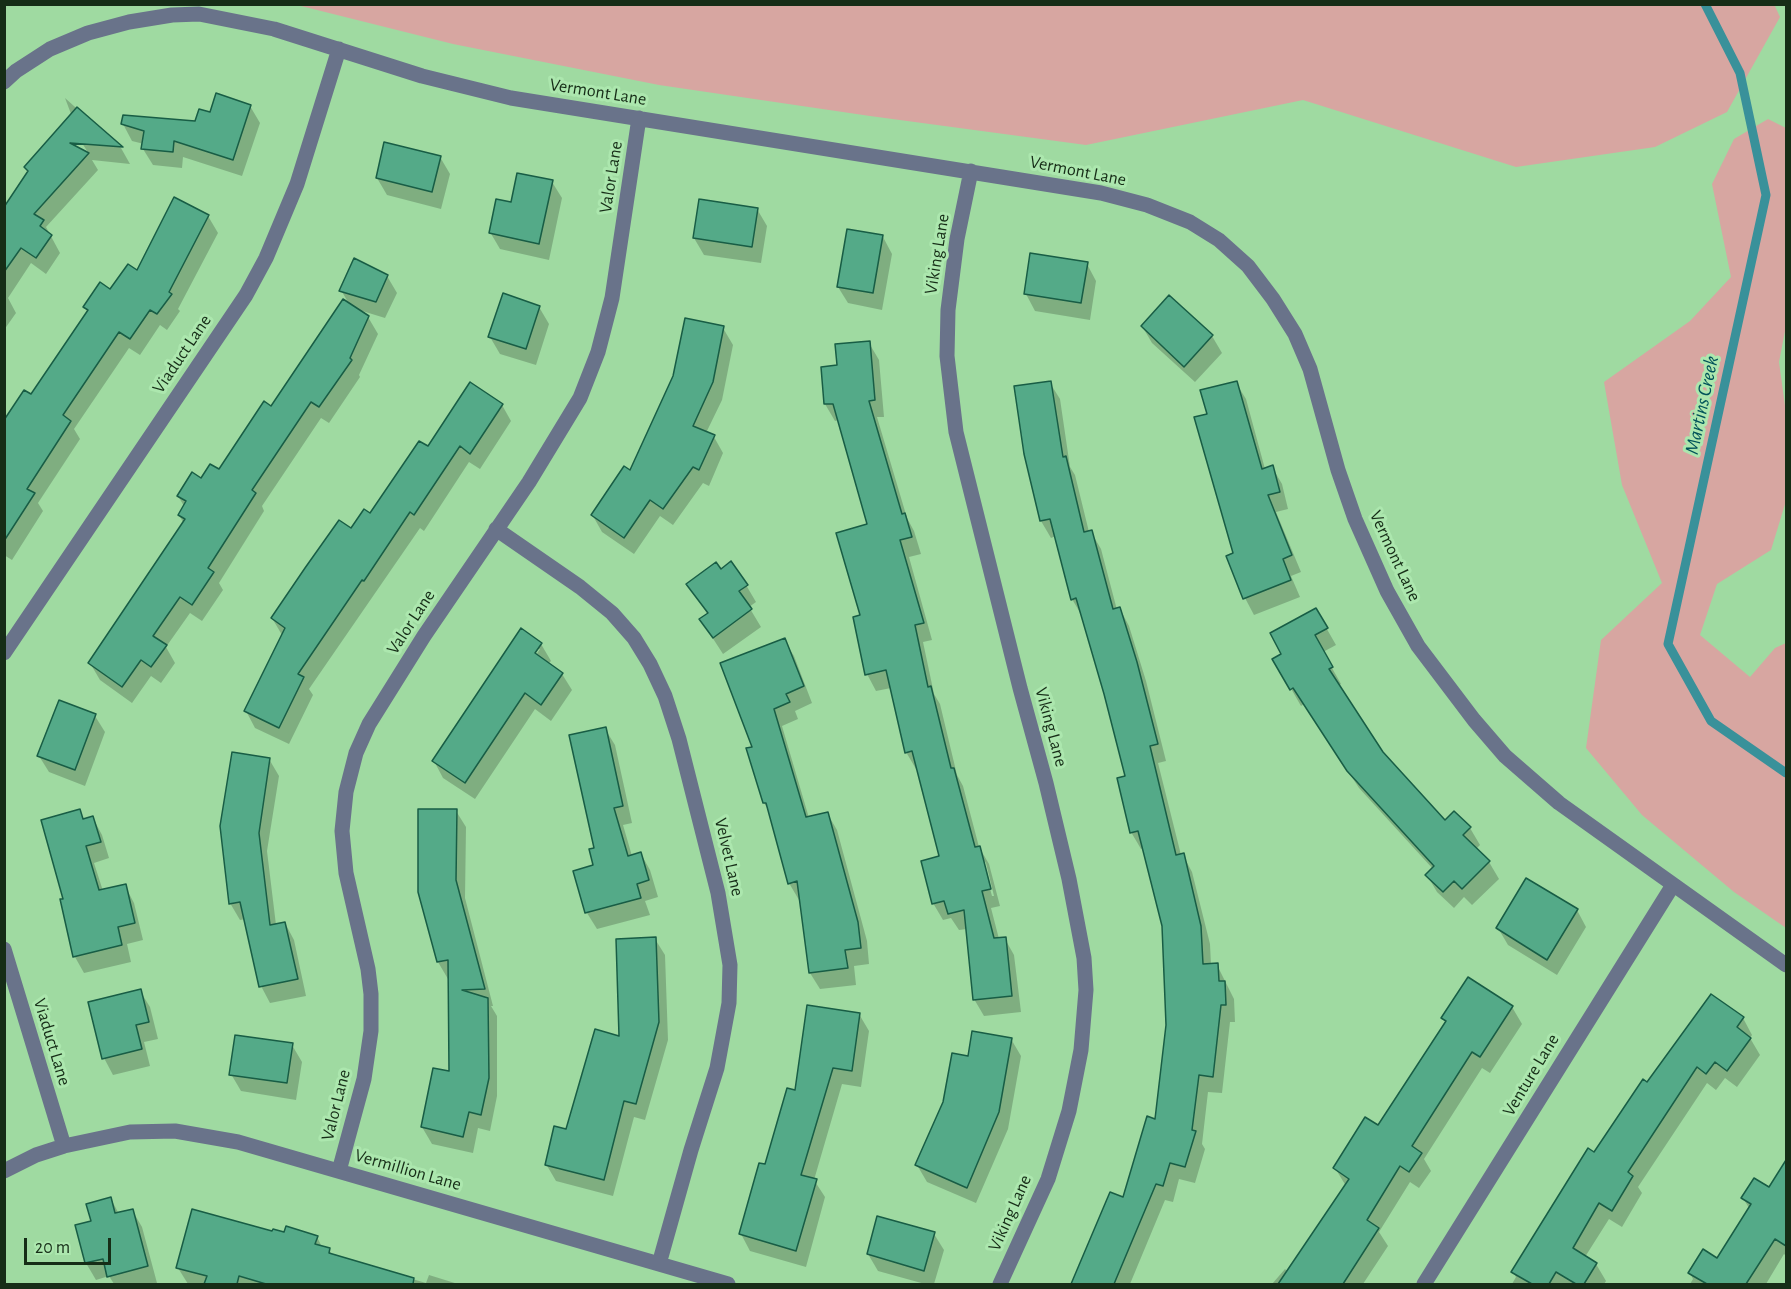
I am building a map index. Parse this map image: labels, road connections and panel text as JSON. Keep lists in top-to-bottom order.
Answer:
{
  "streets": {
    "street": [
      "Vermont Lane",
      "Valor Lane",
      "Viking Lane",
      "Viaduct Lane",
      "Velvet Lane",
      "Venture Lane",
      "Vermillion Lane"
    ]
  },
  "crossings": [
    ["Vermont Lane", "Valor Lane"],
    ["Vermont Lane", "Viking Lane"],
    ["Vermont Lane", "Viaduct Lane"],
    ["Vermont Lane", "Venture Lane"],
    ["Valor Lane", "Velvet Lane"],
    ["Valor Lane", "Vermillion Lane"],
    ["Viaduct Lane", "Vermillion Lane"],
    ["Velvet Lane", "Vermillion Lane"]
  ],
  "water": ["Martins Creek"],
  "scale_bar": "20 m"
}
